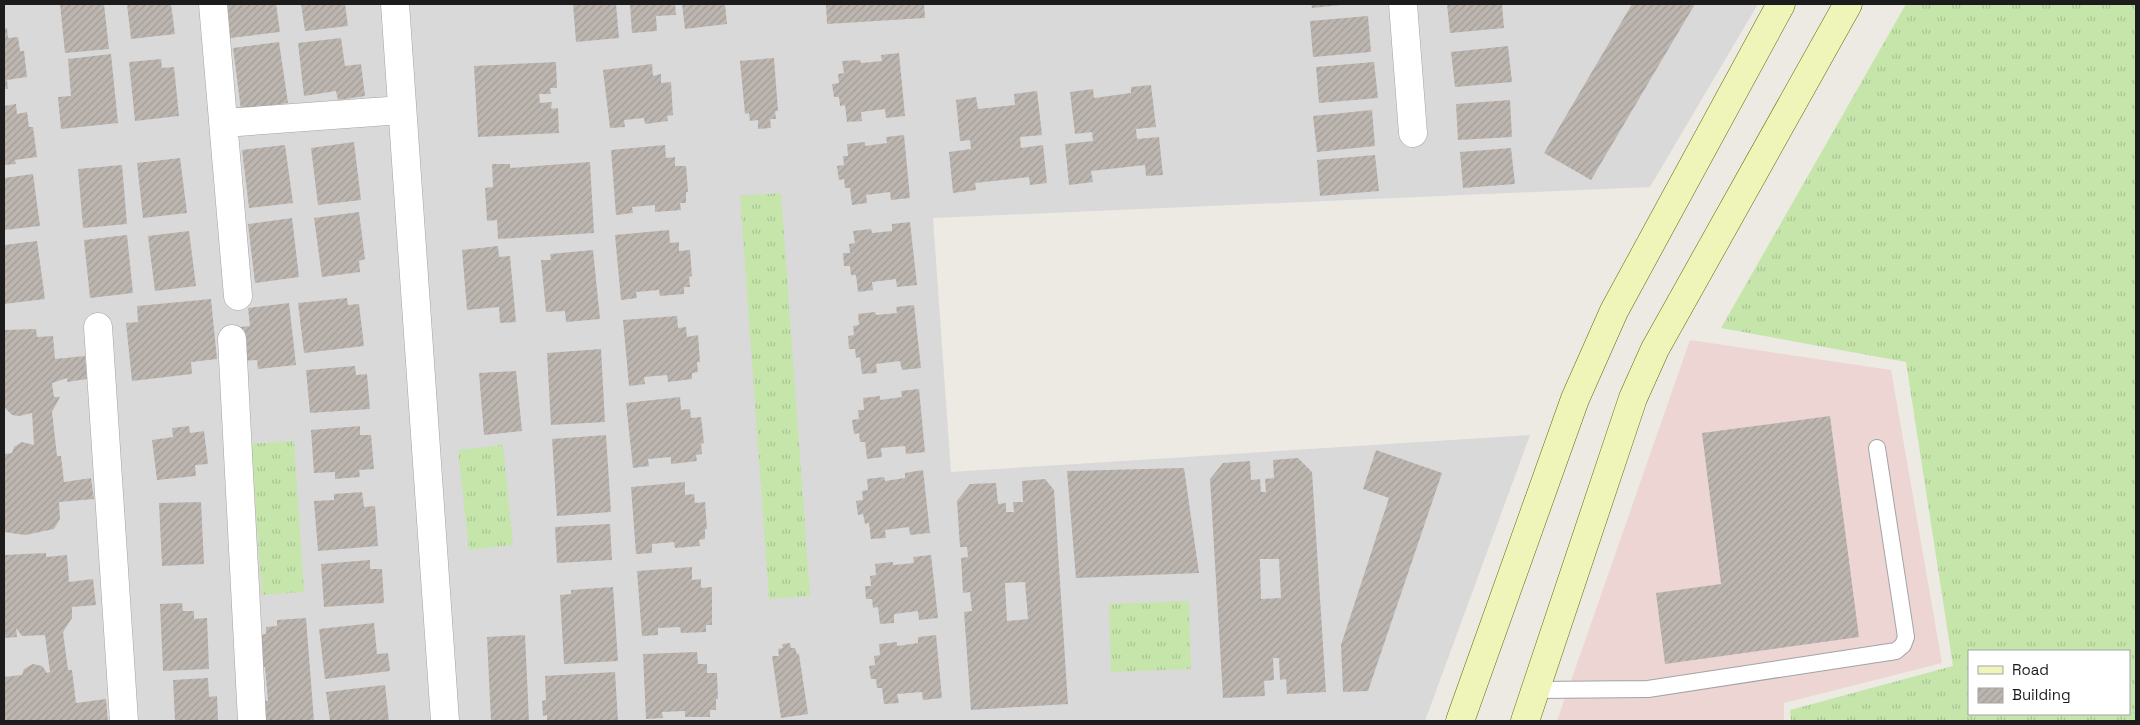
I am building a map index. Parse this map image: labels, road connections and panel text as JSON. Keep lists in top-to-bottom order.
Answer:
{
  "legend": ["Road", "Building"]
}
